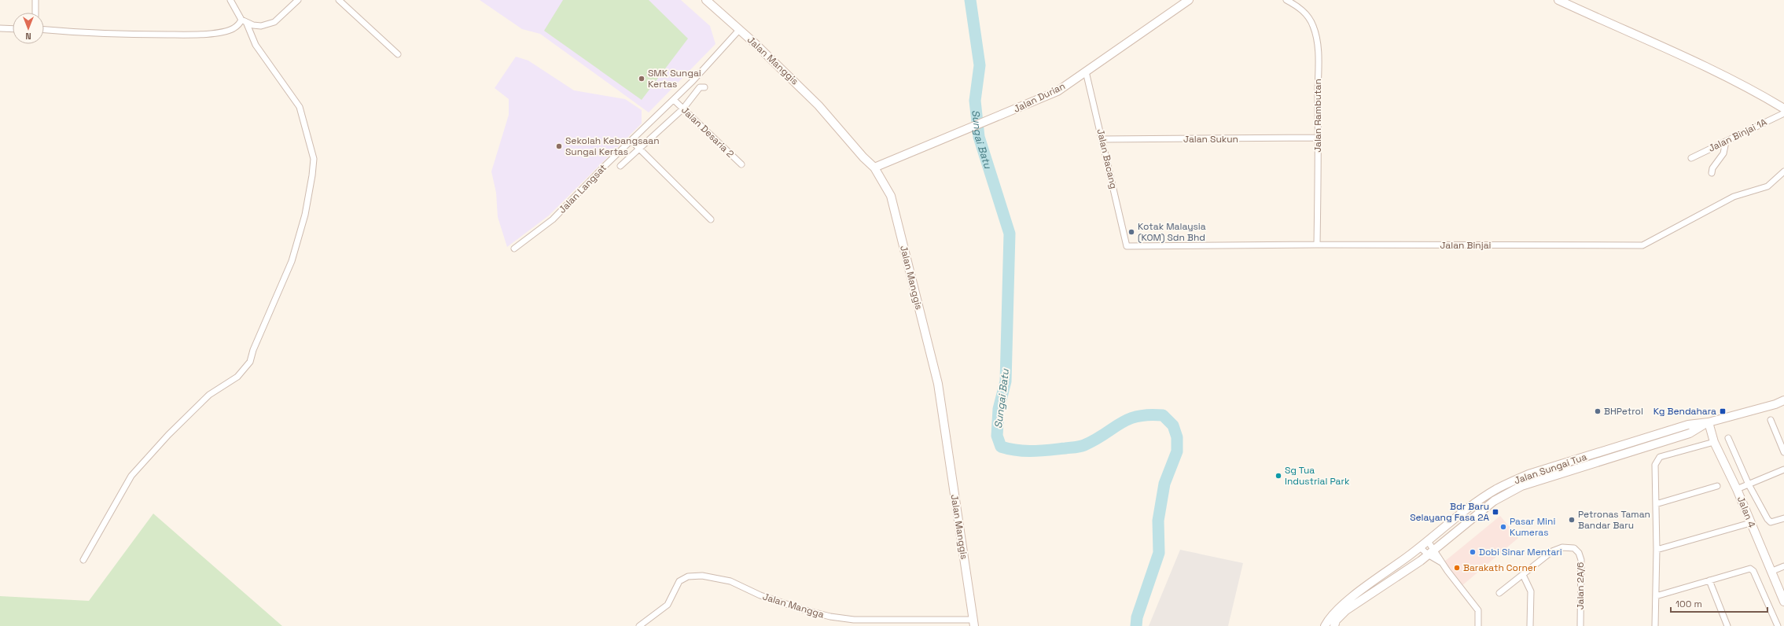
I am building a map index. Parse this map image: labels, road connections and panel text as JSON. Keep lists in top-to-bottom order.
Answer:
{
  "streets": {
    "street": [
      "Jalan Manggis",
      "Jalan Durian",
      "Jalan Rambutan",
      "Jalan Desaria 2",
      "Jalan Binjai 1A",
      "Jalan Sukun",
      "Jalan Bacang",
      "Jalan Langsat",
      "Jalan Binjai",
      "Jalan Sungai Tua",
      "Jalan 4",
      "Jalan 2A/6",
      "Jalan Mangga"
    ]
  },
  "crossings": [
    ["Jalan Manggis", "Jalan Durian"],
    ["Jalan Manggis", "Jalan Langsat"],
    ["Jalan Manggis", "Jalan Mangga"],
    ["Jalan Durian", "Jalan Bacang"],
    ["Jalan Rambutan", "Jalan Sukun"],
    ["Jalan Rambutan", "Jalan Binjai"],
    ["Jalan Desaria 2", "Jalan Langsat"],
    ["Jalan Sukun", "Jalan Bacang"],
    ["Jalan Bacang", "Jalan Binjai"],
    ["Jalan Sungai Tua", "Jalan 4"]
  ],
  "water": ["Sungai Batu"],
  "places": {
    "other": [
      "SMK Sungai Kertas",
      "Sekolah Kebangsaan Sungai Kertas",
      "Kotak Malaysia (KOM) Sdn Bhd",
      "BHPetrol",
      "Sg Tua Industrial Park",
      "Petronas Taman Bandar Baru",
      "Pasar Mini Kumeras",
      "Dobi Sinar Mentari",
      "Barakath Corner"
    ],
    "transit": ["Kg Bendahara", "Bdr Baru Selayang Fasa 2A"]
  },
  "scale_bar": "100 m",
  "north": "bottom"
}
